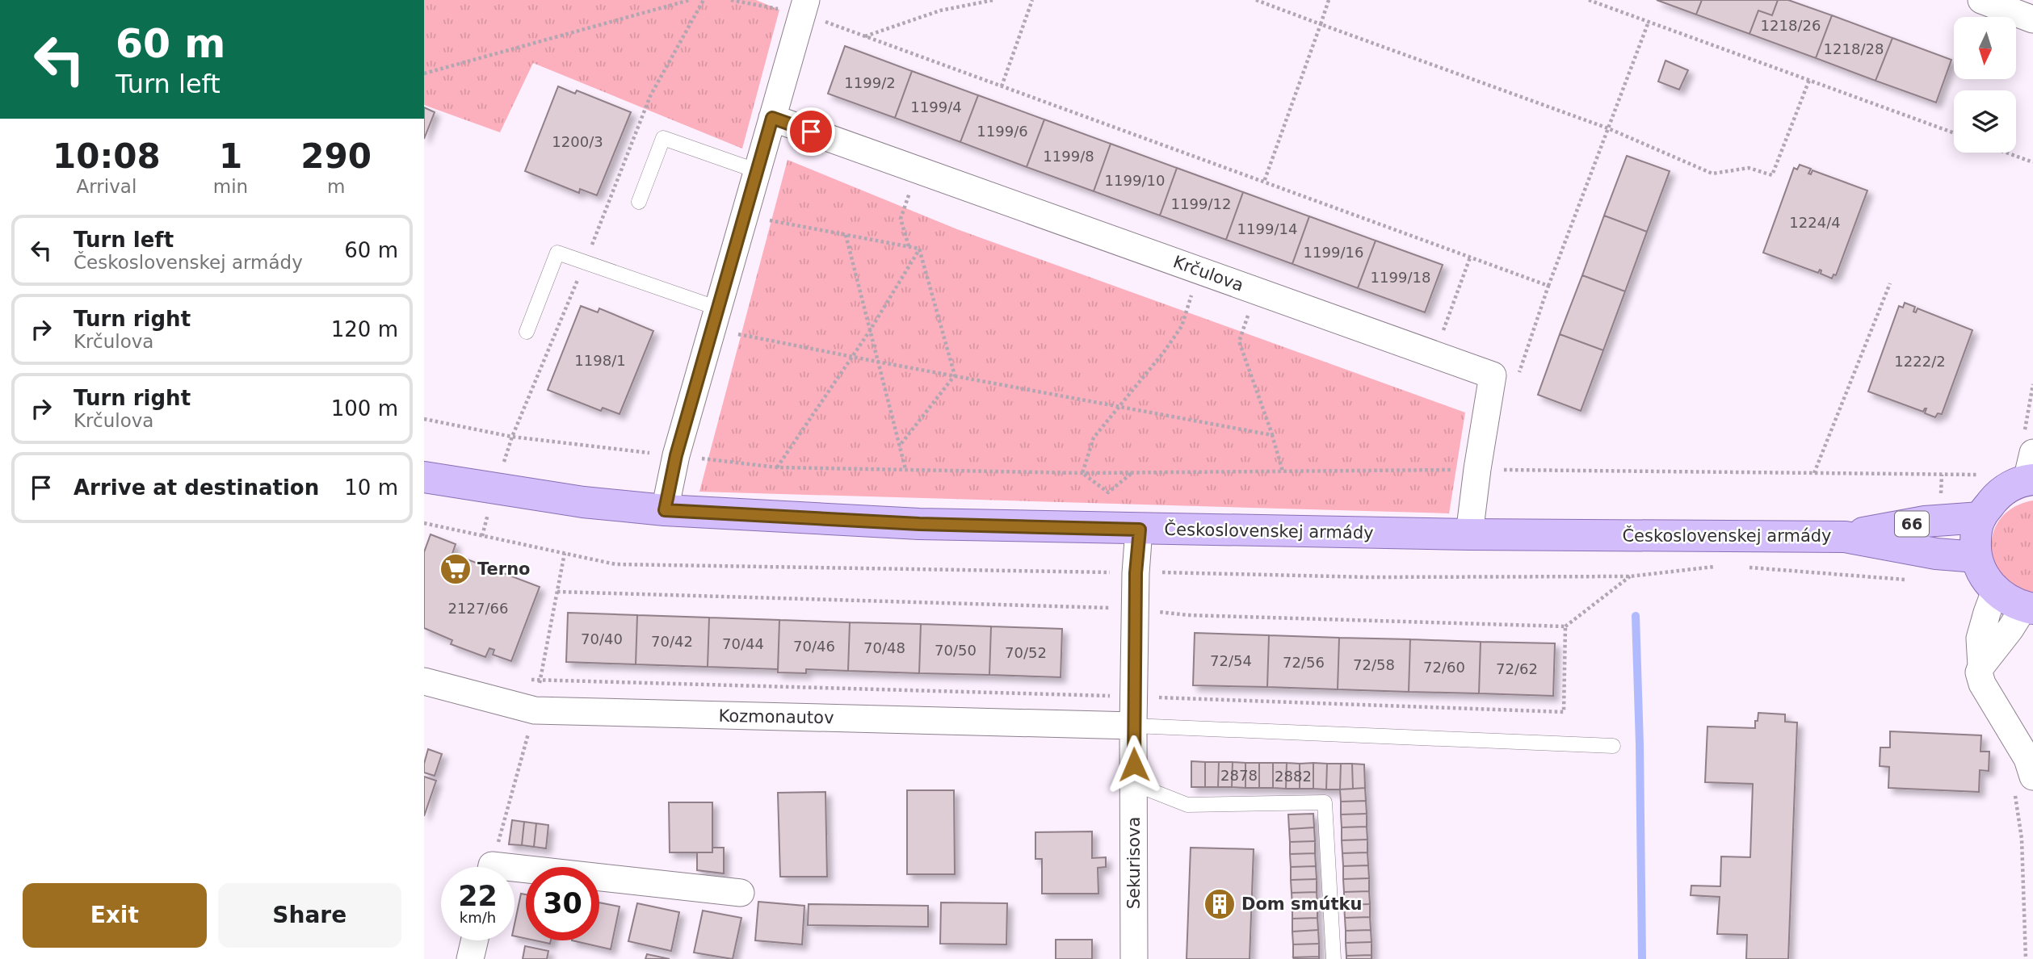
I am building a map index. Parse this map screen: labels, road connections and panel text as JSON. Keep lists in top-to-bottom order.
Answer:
{
  "streets": {
    "main road": ["66", "Československej armády"],
    "street": ["Krčulova", "Kozmonautov", "Sekurisova"]
  },
  "crossings": [
    ["Krčulova", "Československej armády"],
    ["Československej armády", "Sekurisova"],
    ["Kozmonautov", "Sekurisova"]
  ],
  "places": {
    "supermarket": ["Terno"],
    "building": ["Dom smútku"]
  },
  "house_numbers": [
    "1218/26",
    "1218/28",
    "1199/2",
    "1199/4",
    "1199/6",
    "1200/3",
    "1199/8",
    "1199/10",
    "1199/12",
    "1224/4",
    "1199/14",
    "1199/16",
    "1199/18",
    "1198/1",
    "1222/2",
    "2127/66",
    "70/40",
    "70/42",
    "70/44",
    "70/46",
    "70/48",
    "70/50",
    "70/52",
    "72/54",
    "72/56",
    "72/58",
    "72/60",
    "72/62",
    "2878",
    "2882"
  ],
  "north": "bottom",
  "page": {
    "turn": ["60 m", "Turn left"],
    "eta": [
      "10:08",
      "Arrival",
      "1",
      "min",
      "290",
      "m"
    ],
    "list": [
      {
        "name": "Turn left",
        "note": "Československej armády",
        "value": "60 m"
      },
      {
        "name": "Turn right",
        "note": "Krčulova",
        "value": "120 m"
      },
      {
        "name": "Turn right",
        "note": "Krčulova",
        "value": "100 m"
      },
      {
        "name": "Arrive at destination",
        "value": "10 m"
      }
    ],
    "speed": "22 km/h",
    "limit": "30",
    "buttons": ["Exit", "Share"]
  }
}
